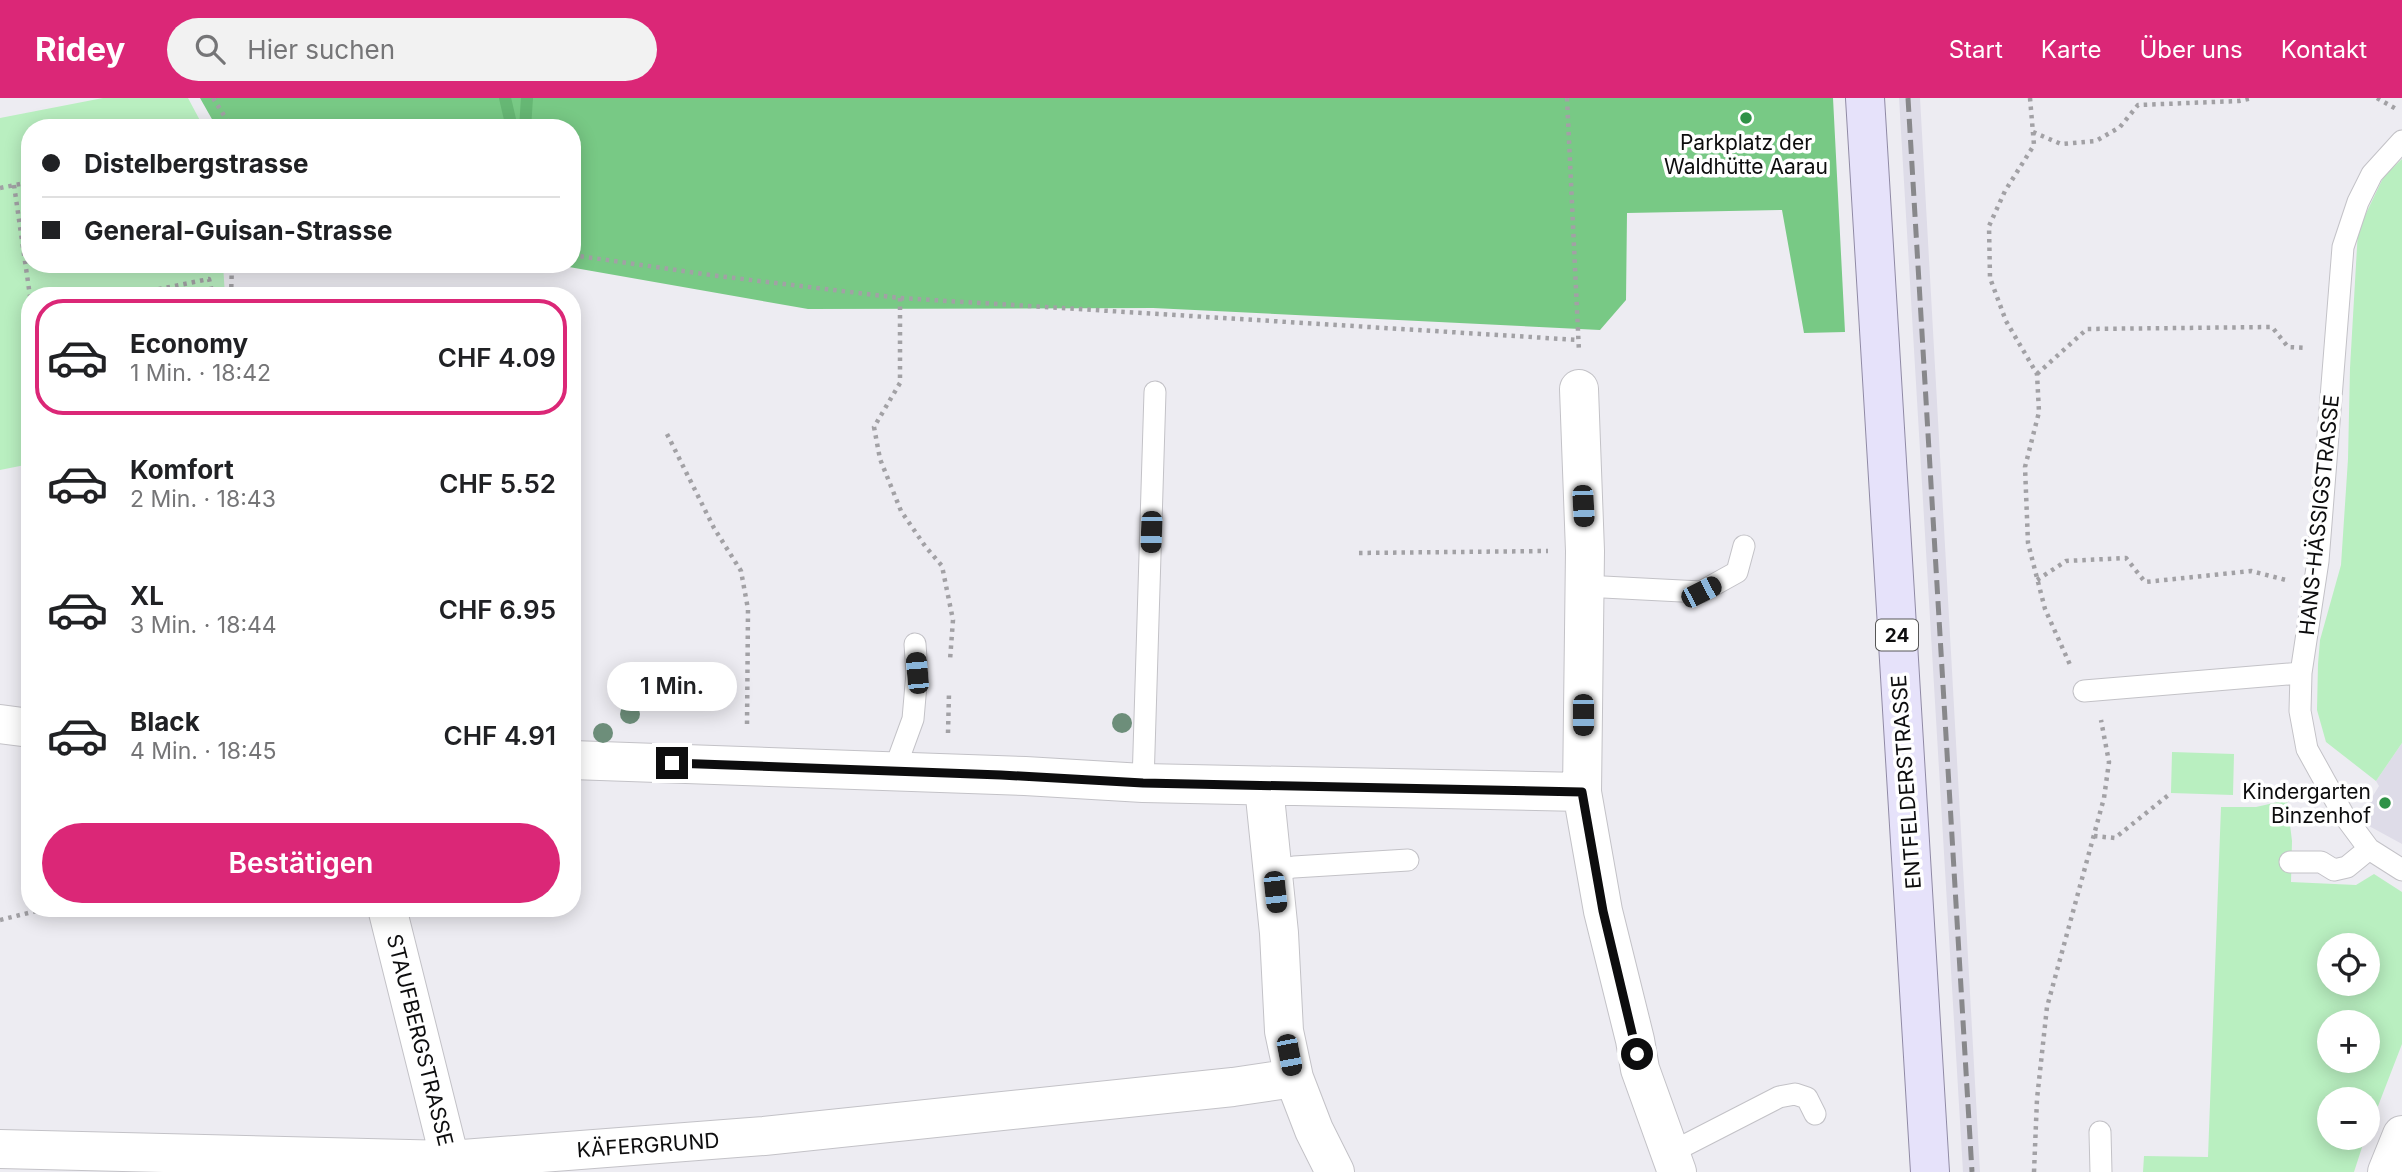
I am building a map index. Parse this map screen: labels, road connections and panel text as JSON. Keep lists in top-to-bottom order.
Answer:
{
  "streets": {
    "main road": ["24", "ENTFELDERSTRASSE"],
    "street": ["STAUFBERGSTRASSE", "KÄFERGRUND"],
    "lane": ["HANS-HÄSSIGSTRASSE"]
  },
  "crossings": [
    ["STAUFBERGSTRASSE", "KÄFERGRUND"]
  ],
  "places": ["Parkplatz der Waldhütte Aarau", "Kindergarten Binzenhof"],
  "page": {
    "header": "Ridey",
    "search": "Hier suchen",
    "nav": [
      "Start",
      "Karte",
      "Über uns",
      "Kontakt"
    ],
    "banner": ["Distelbergstrasse", "General-Guisan-Strasse"],
    "list": [
      {
        "name": "Economy",
        "note": "1 Min. · 18:42",
        "value": "CHF 4.09"
      },
      {
        "name": "Komfort",
        "note": "2 Min. · 18:43",
        "value": "CHF 5.52"
      },
      {
        "name": "XL",
        "note": "3 Min. · 18:44",
        "value": "CHF 6.95"
      },
      {
        "name": "Black",
        "note": "4 Min. · 18:45",
        "value": "CHF 4.91"
      }
    ],
    "bubble": "1 Min.",
    "buttons": "Bestätigen",
    "map_buttons": ["+", "−"]
  }
}
